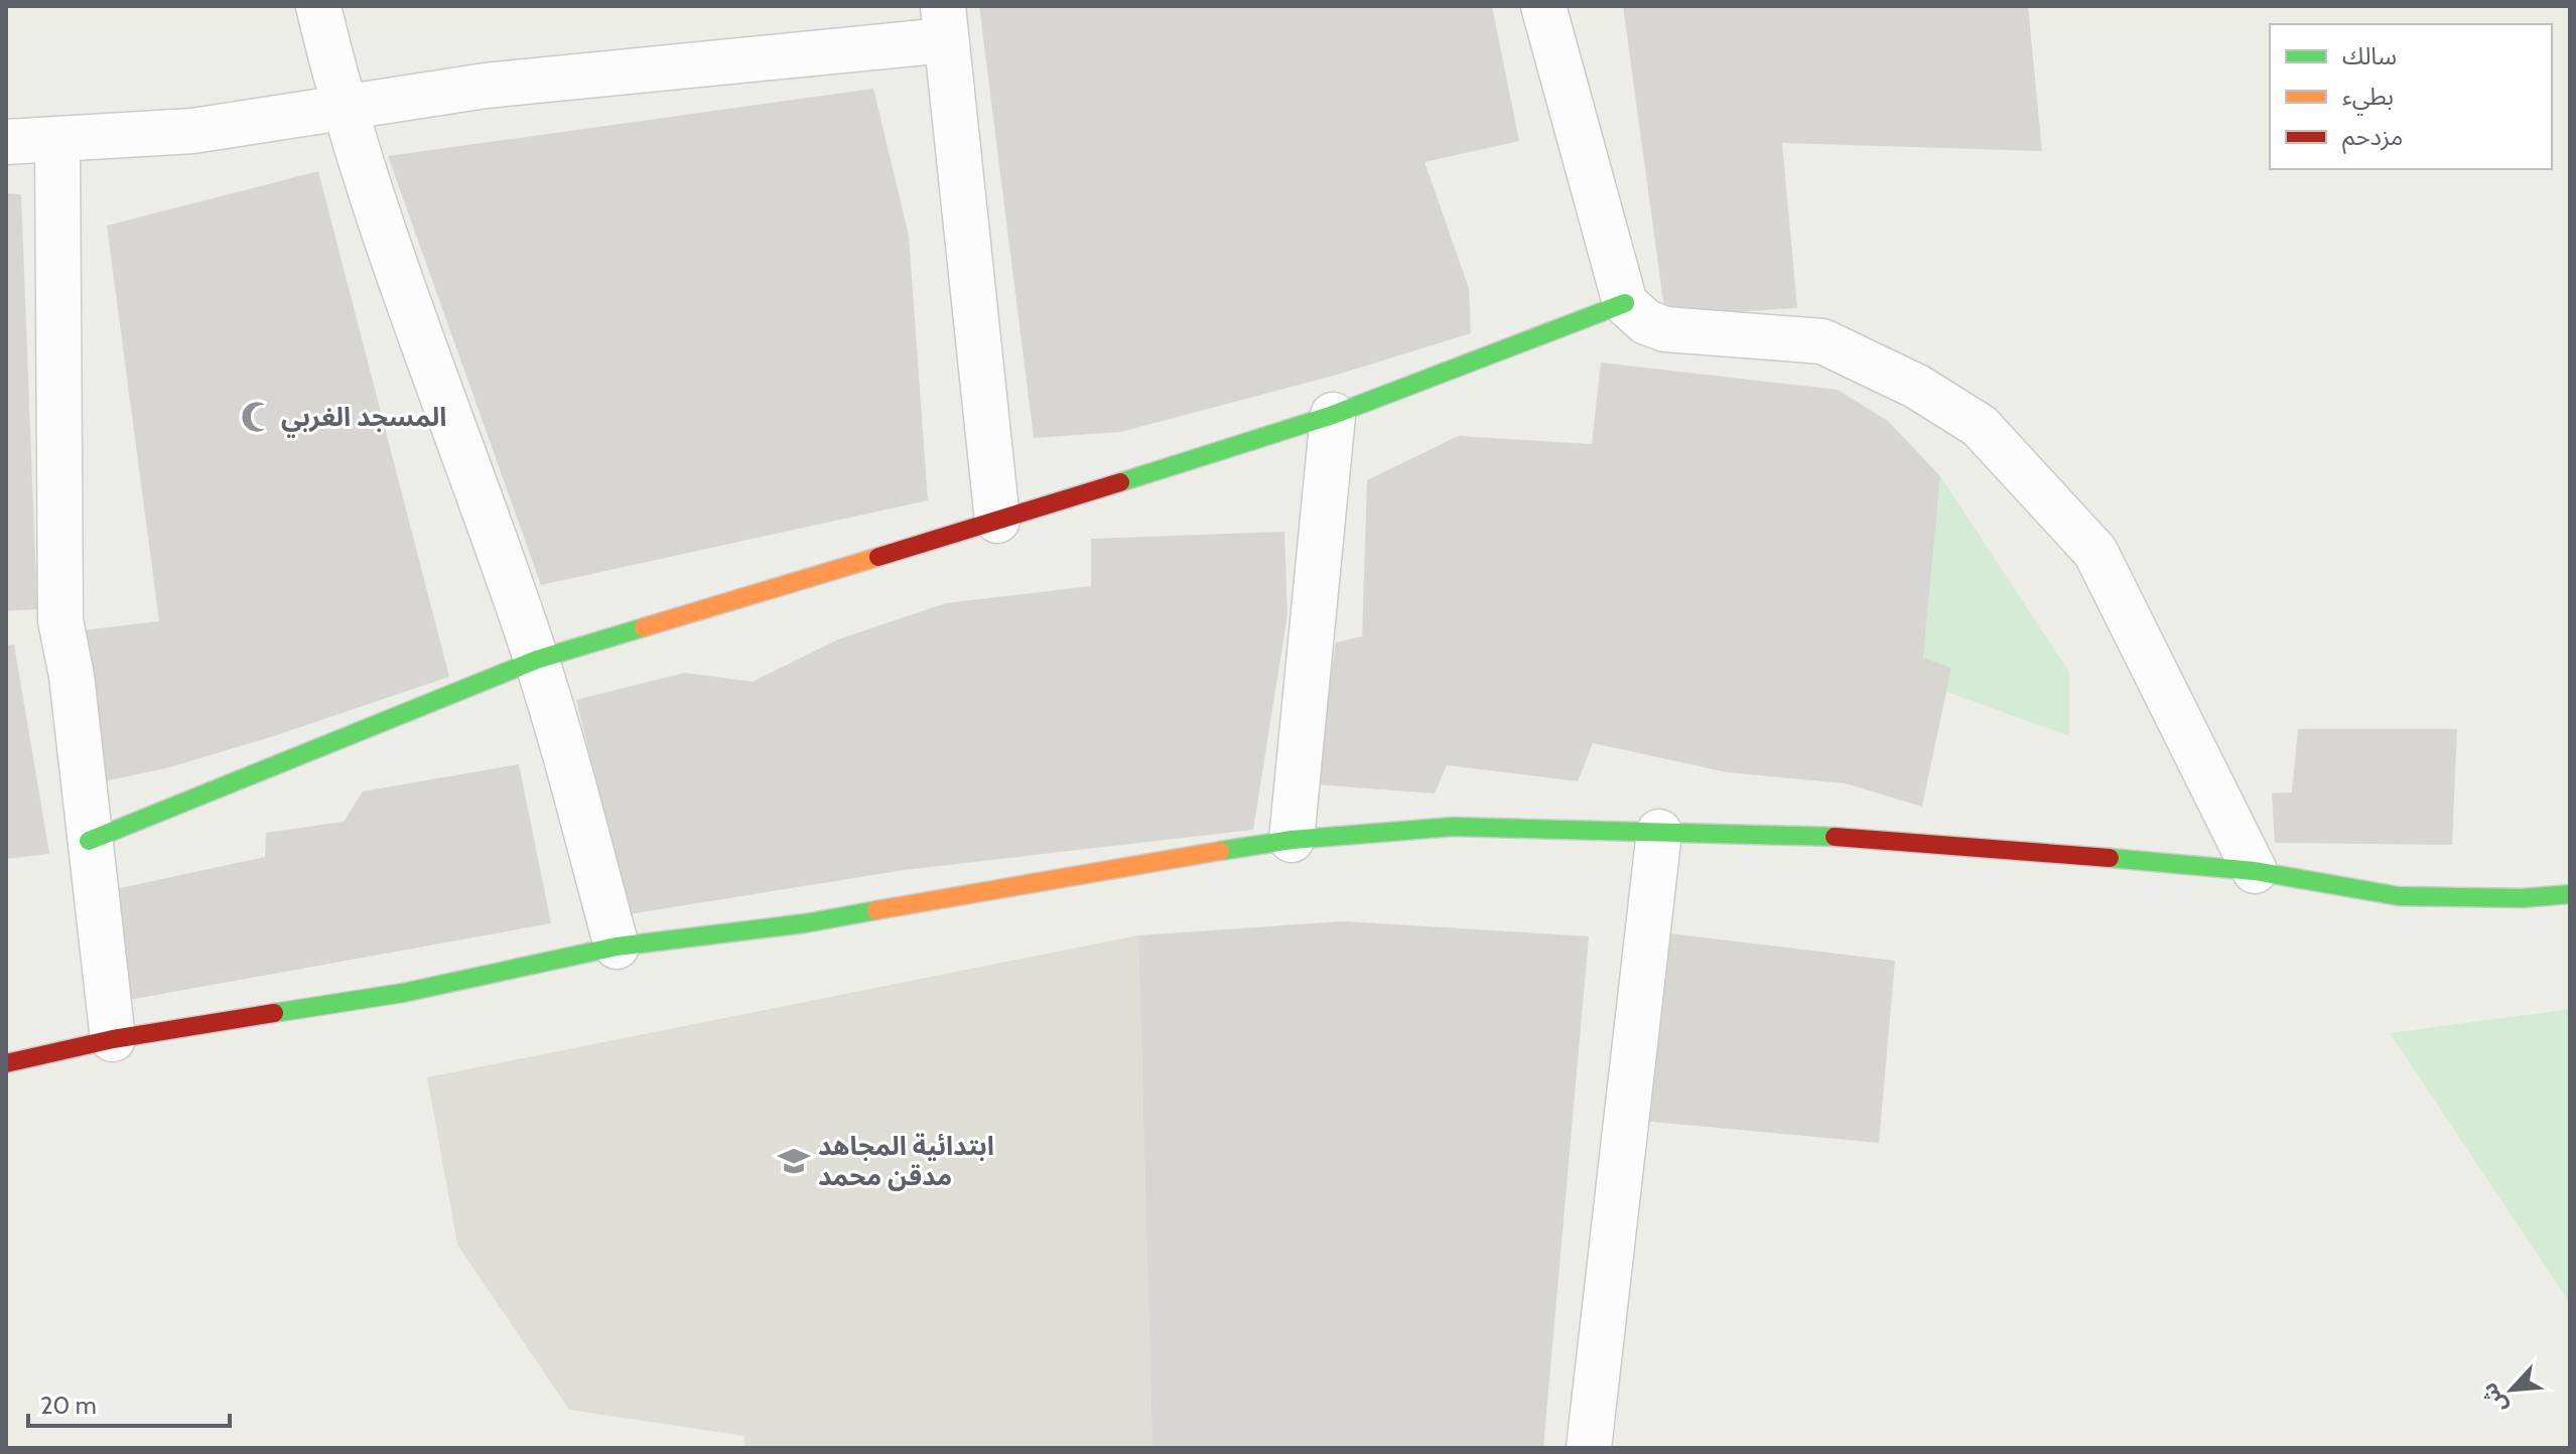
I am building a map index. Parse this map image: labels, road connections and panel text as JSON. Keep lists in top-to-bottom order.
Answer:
{
  "places": {
    "mosque": ["المسجد الغربي"],
    "school or university": ["ابتدائية المجاهد مدقن محمد"]
  },
  "legend": ["سالك", "بطيء", "مزدحم"],
  "scale_bar": "20 m",
  "north": "bottom left"
}
